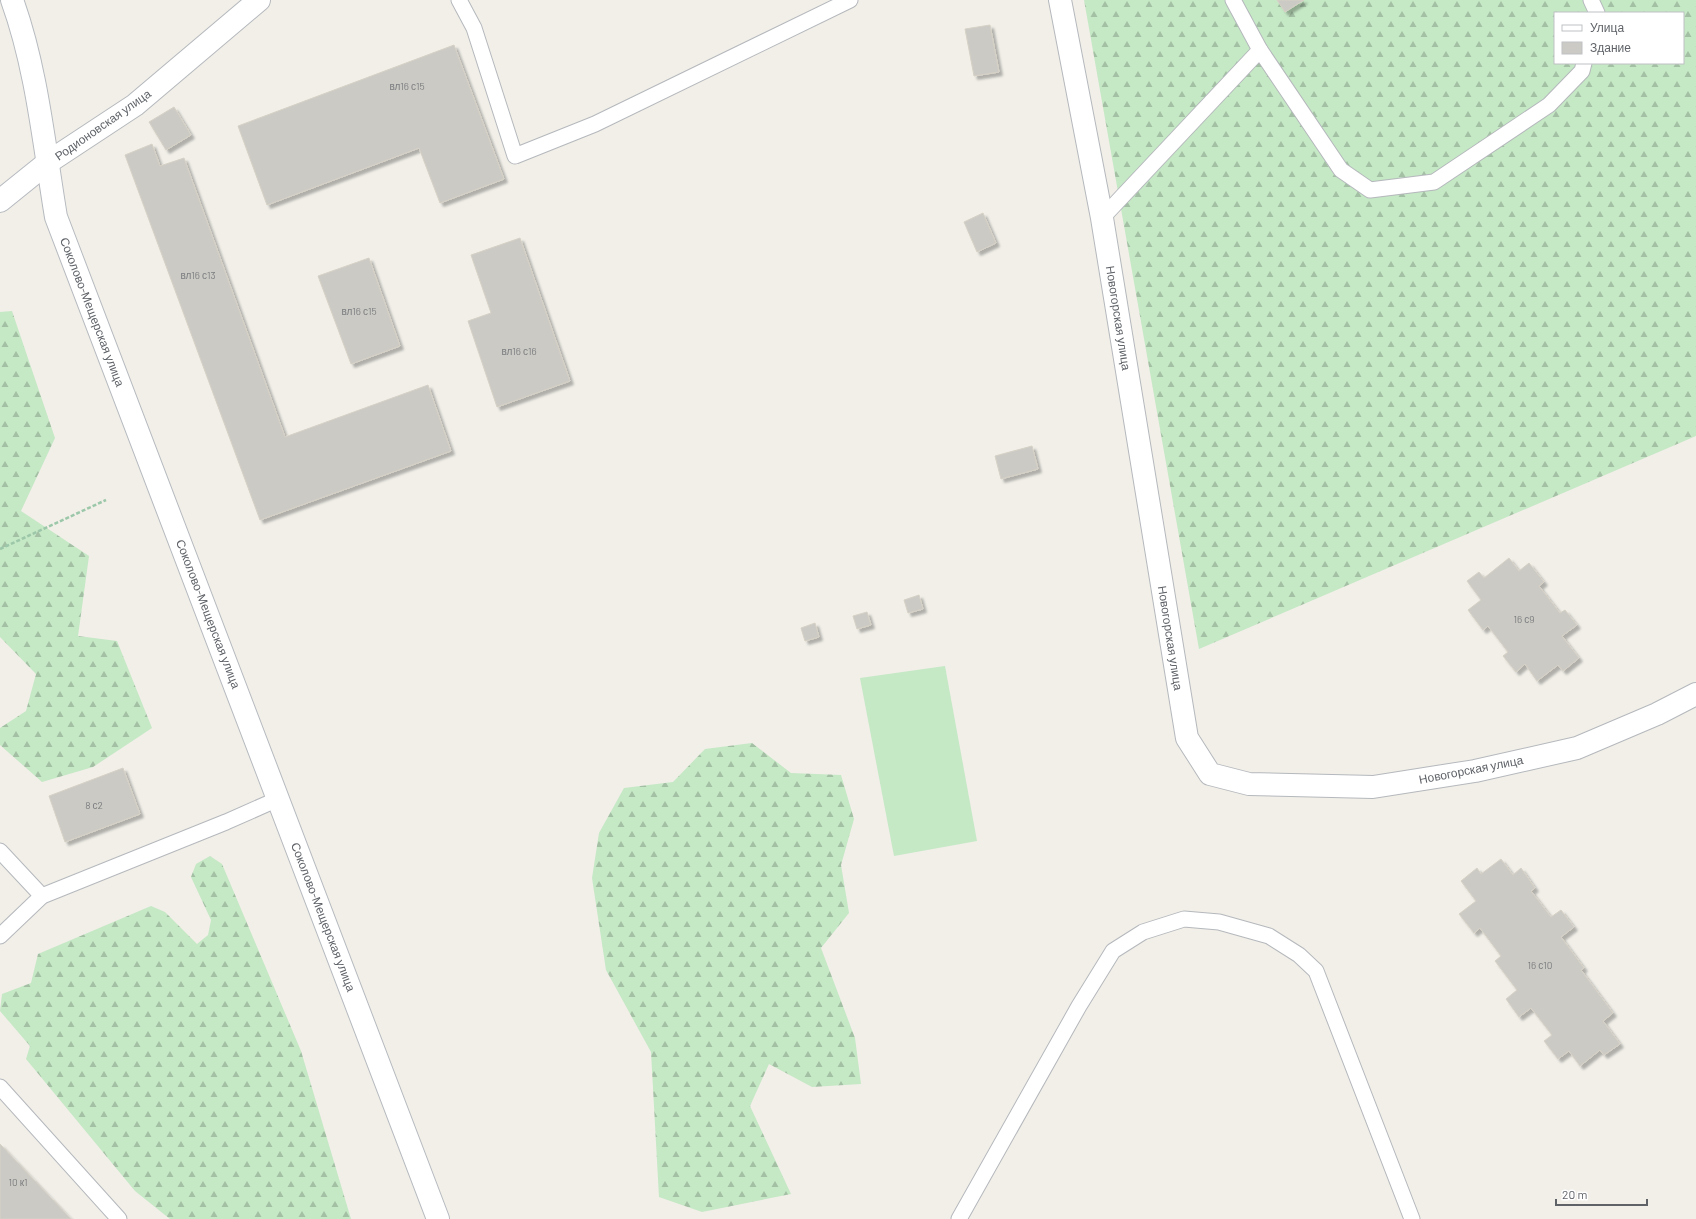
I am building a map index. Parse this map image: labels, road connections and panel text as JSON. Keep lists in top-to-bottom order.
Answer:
{
  "streets": {
    "street": ["Родионовская улица", "Соколово-Мещерская улица", "Новогорская улица"]
  },
  "crossings": [
    ["Родионовская улица", "Соколово-Мещерская улица"]
  ],
  "house_numbers": [
    "вл16 с15",
    "вл16 с13",
    "вл16 с15",
    "вл16 с16",
    "16 с9",
    "8 с2",
    "16 с10",
    "10 к1"
  ],
  "legend": ["Улица", "Здание"],
  "scale_bar": "20 m"
}
